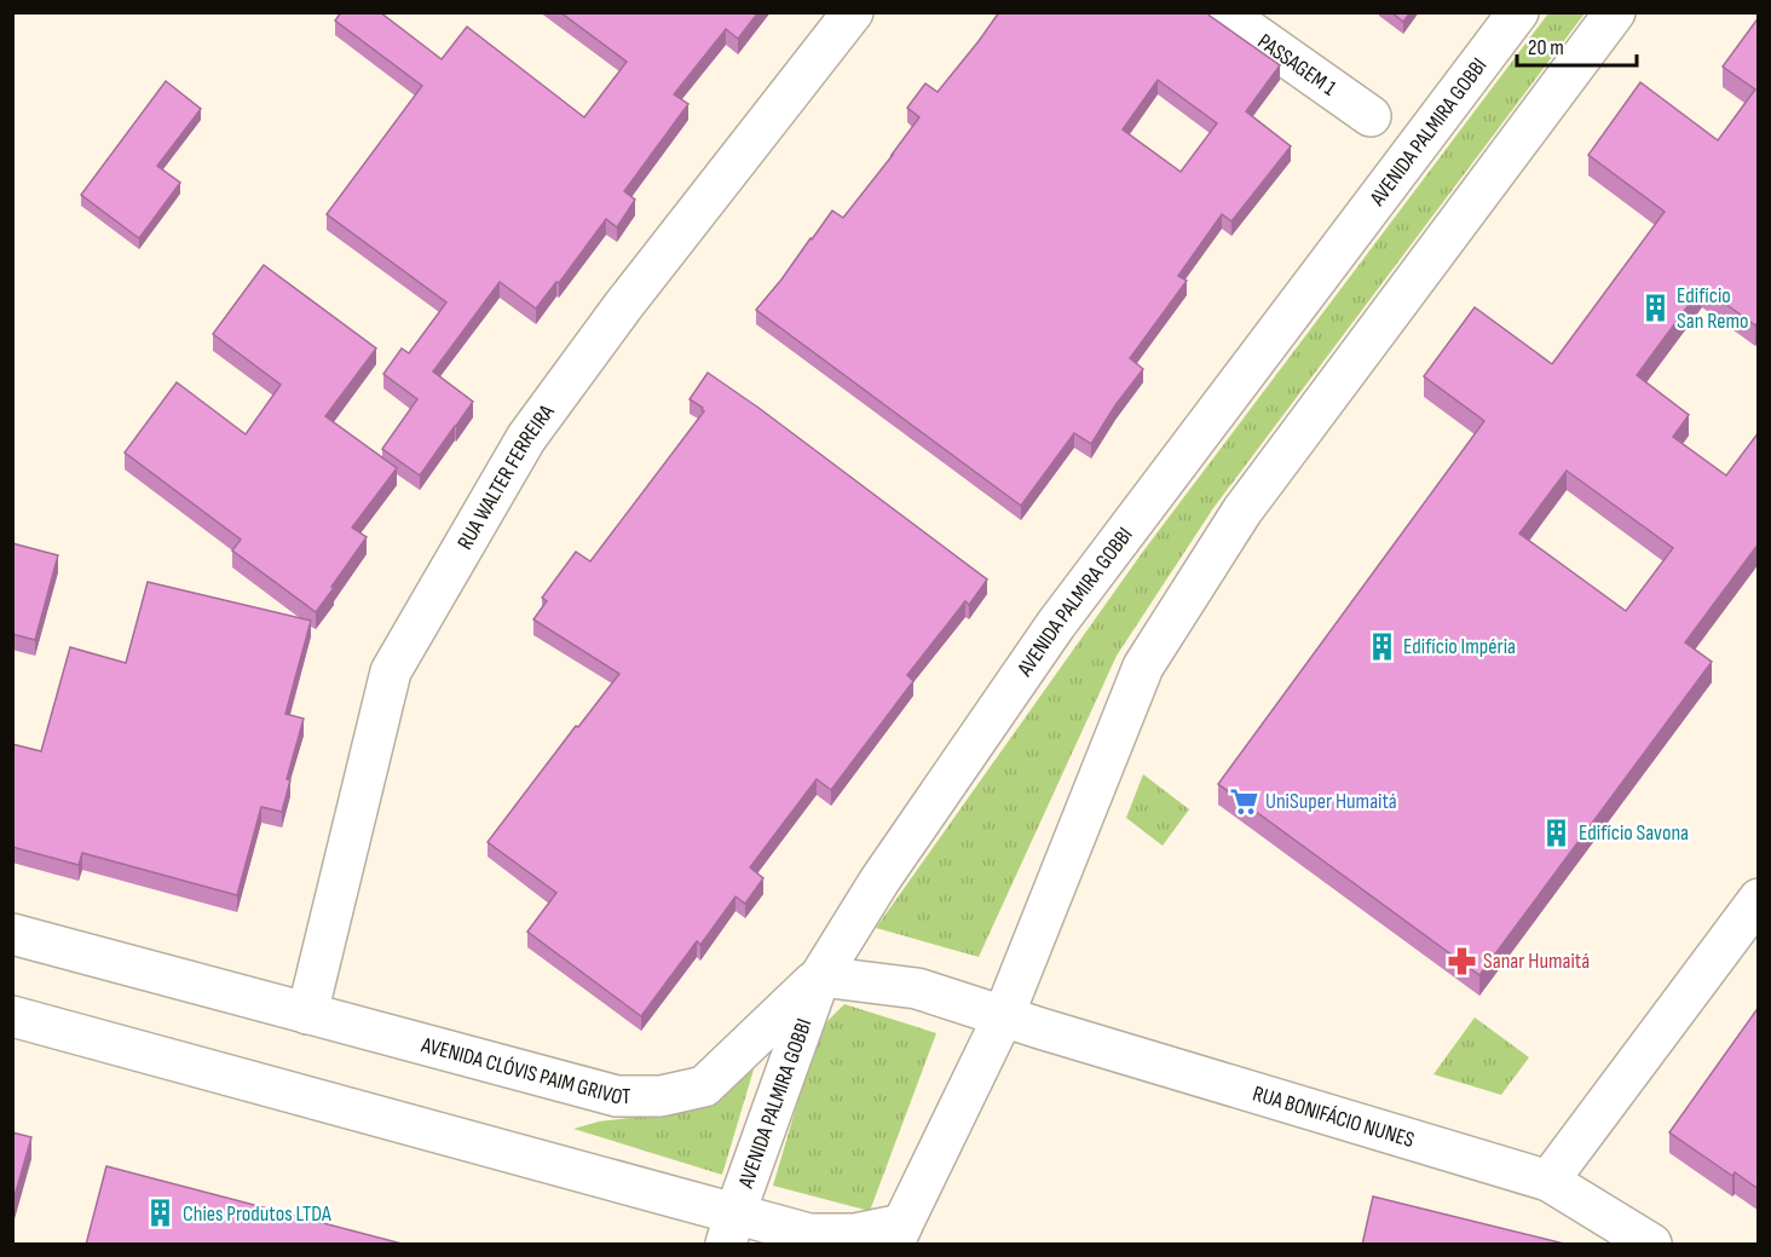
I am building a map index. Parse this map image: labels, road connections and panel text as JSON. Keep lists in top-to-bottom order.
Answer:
{
  "streets": {
    "street": [
      "PASSAGEM 1",
      "AVENIDA PALMIRA GOBBI",
      "RUA WALTER FERREIRA",
      "AVENIDA CLÓVIS PAIM GRIVOT",
      "RUA BONIFÁCIO NUNES"
    ]
  },
  "crossings": [
    ["AVENIDA PALMIRA GOBBI", "AVENIDA CLÓVIS PAIM GRIVOT"],
    ["RUA WALTER FERREIRA", "AVENIDA CLÓVIS PAIM GRIVOT"]
  ],
  "places": {
    "building": [
      "Edifício San Remo",
      "Edifício Impéria",
      "Edifício Savona",
      "Chies Produtos LTDA"
    ],
    "supermarket": ["UniSuper Humaitá"],
    "pharmacy": ["Sanar Humaitá"]
  },
  "scale_bar": "20 m"
}
